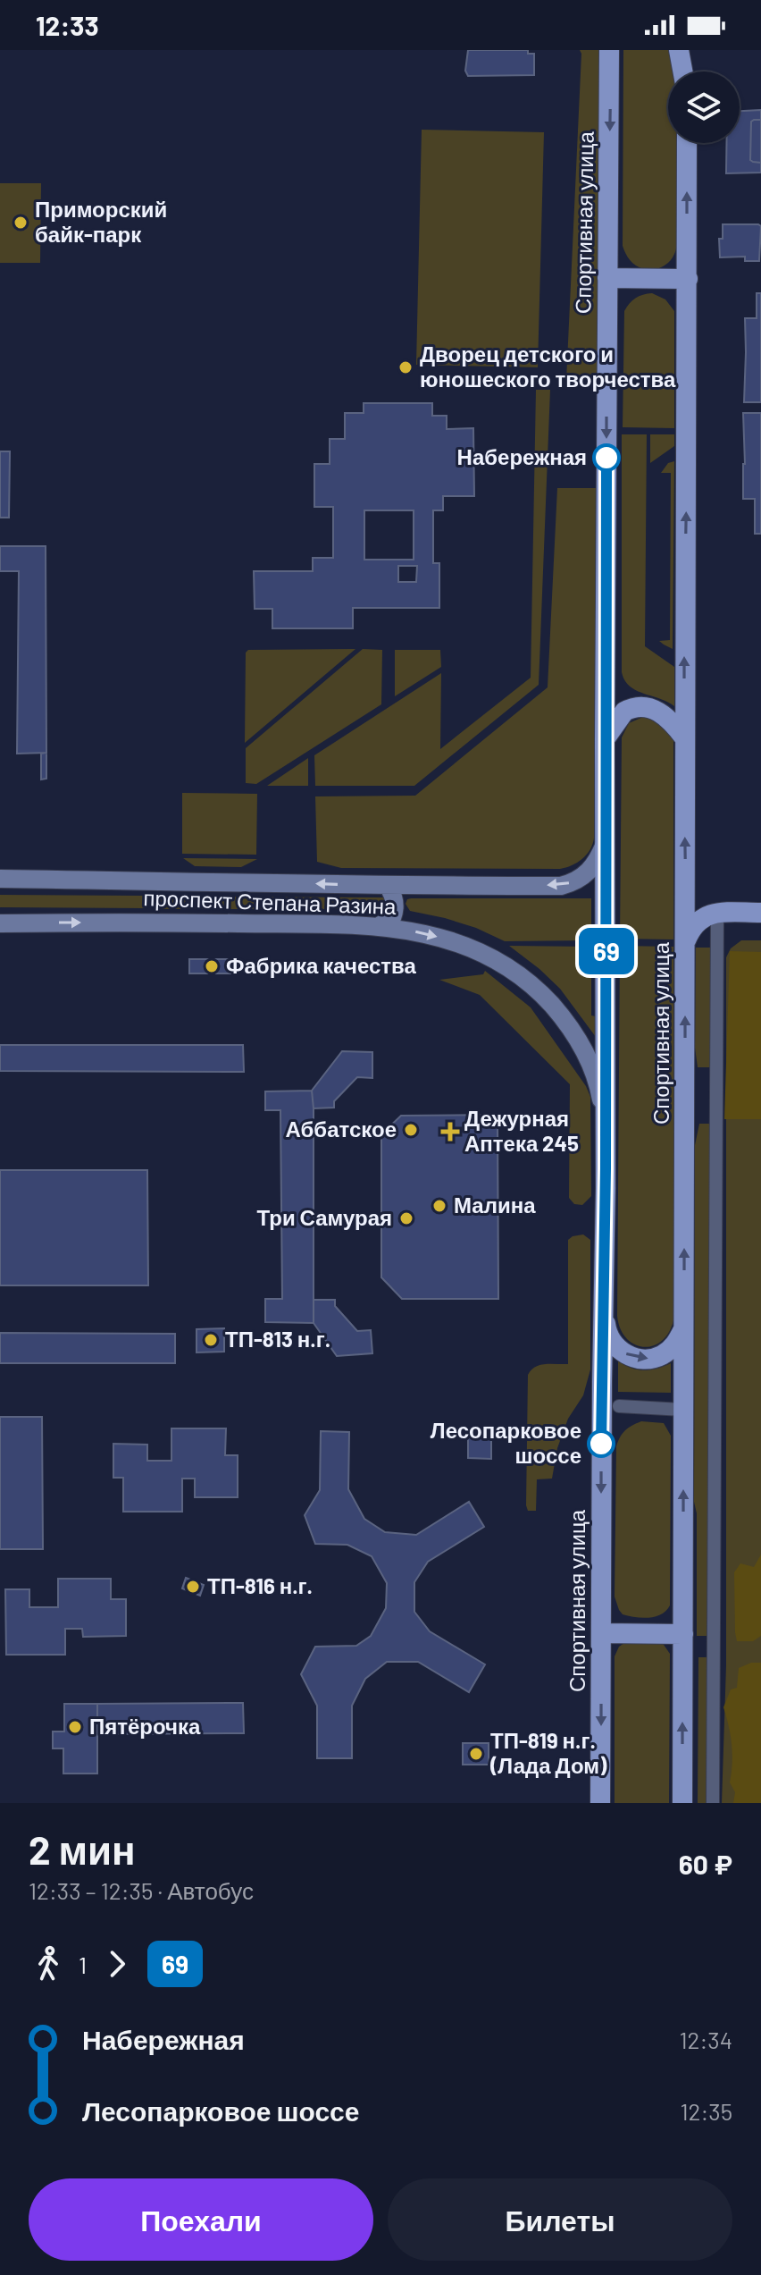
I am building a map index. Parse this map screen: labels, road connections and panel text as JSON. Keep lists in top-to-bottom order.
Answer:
{
  "streets": {
    "main road": ["Спортивная улица", "проспект Степана Разина"]
  },
  "crossings": [
    ["Спортивная улица", "проспект Степана Разина"]
  ],
  "places": {
    "other": [
      "Приморский байк-парк",
      "Дворец детского и юношеского творчества",
      "Набережная",
      "Фабрика качества",
      "Аббатское",
      "Малина",
      "Три Самурая",
      "ТП-813 н.г.",
      "Лесопарковое шоссе",
      "ТП-816 н.г.",
      "Пятёрочка",
      "ТП-819 н.г. (Лада Дом)"
    ],
    "health": ["Дежурная Аптека 245"]
  },
  "lines": ["bus line 69"],
  "page": {
    "status": "12:33",
    "on_map": "69",
    "heading": ["2 мин", "12:33 – 12:35 · Автобус", "60 ₽"],
    "legs": ["1", "69"],
    "list": [
      {
        "name": "Набережная",
        "value": "12:34"
      },
      {
        "name": "Лесопарковое шоссе",
        "value": "12:35"
      }
    ],
    "buttons": ["Поехали", "Билеты"]
  }
}
